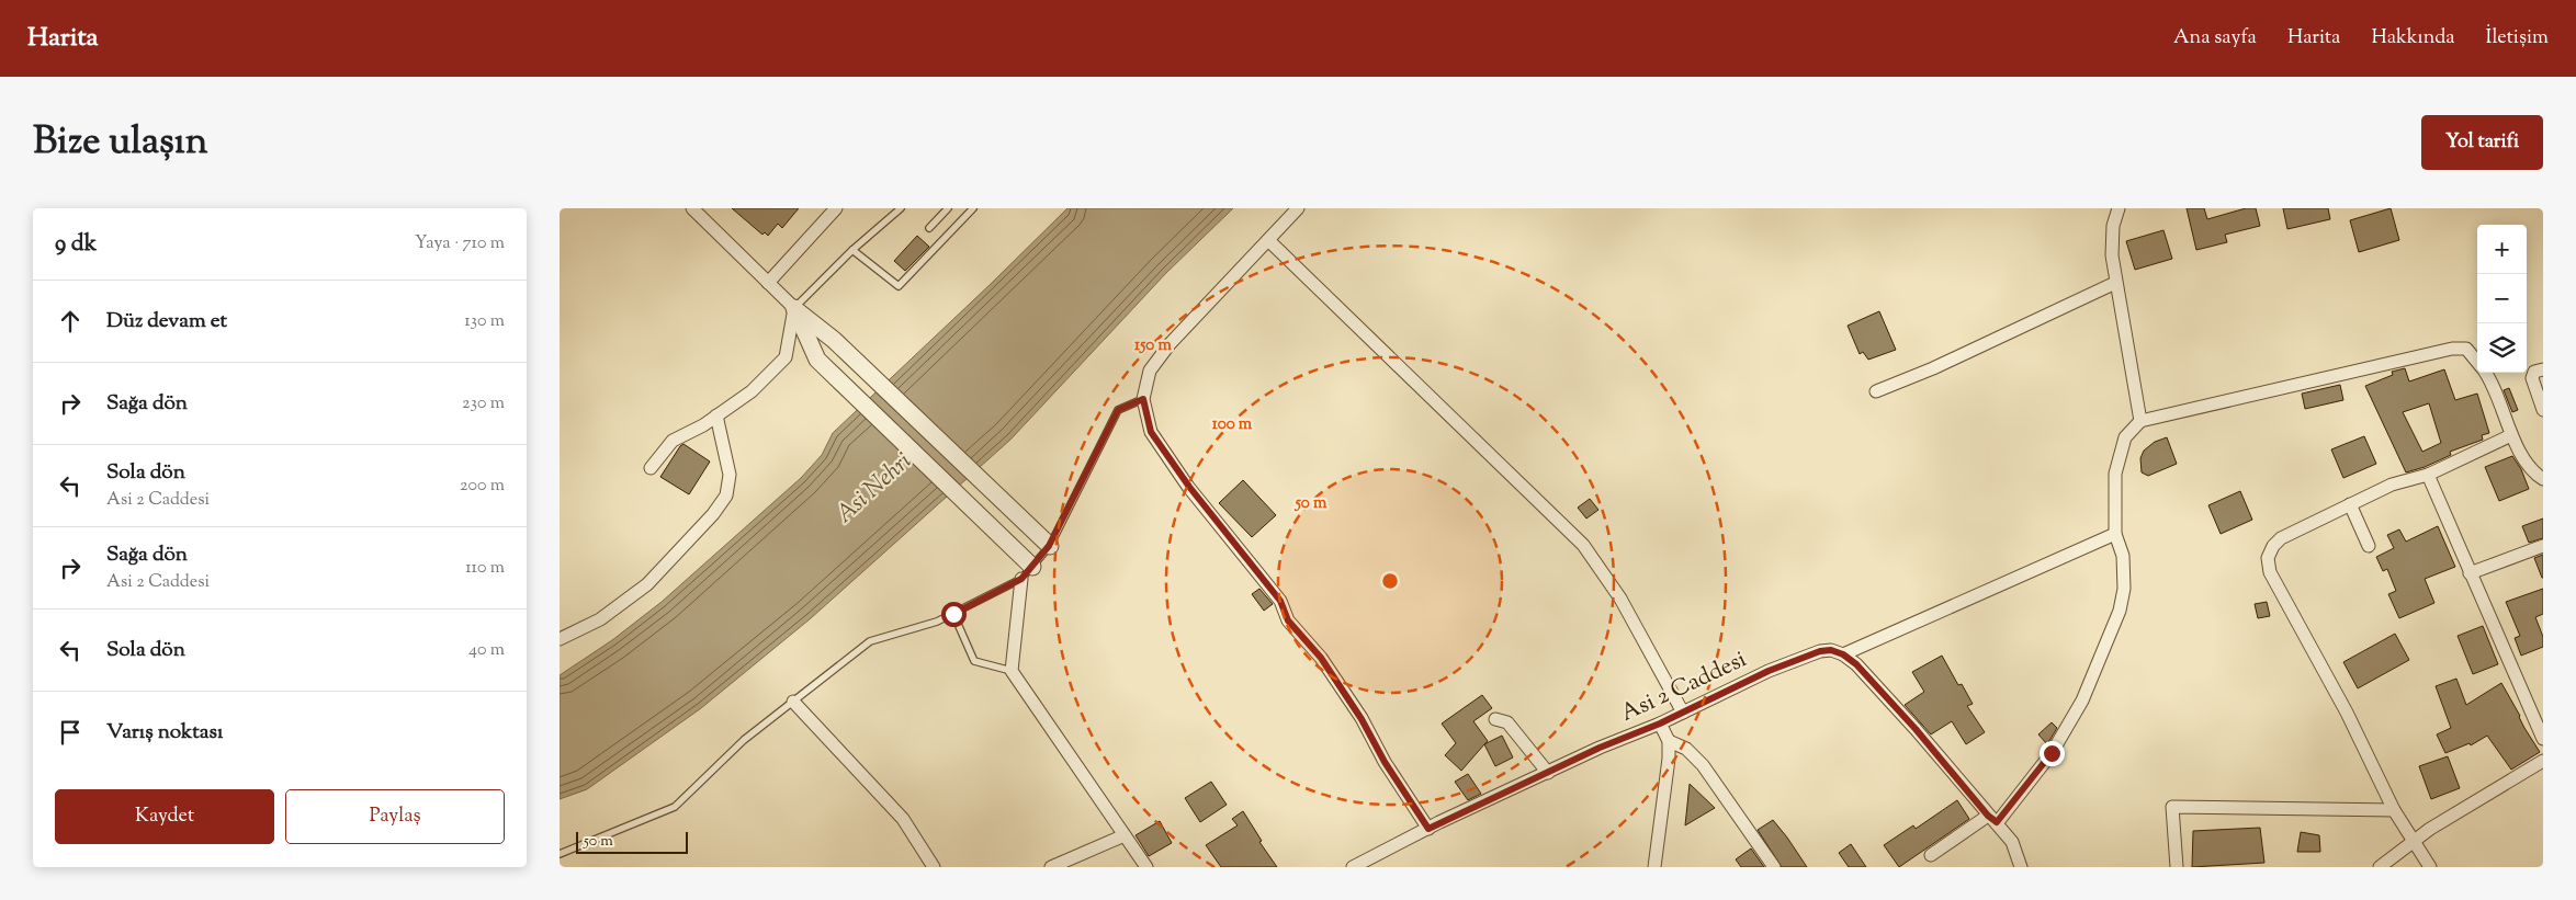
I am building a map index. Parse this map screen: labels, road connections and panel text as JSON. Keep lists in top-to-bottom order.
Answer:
{
  "streets": {
    "street": ["Asi 2 Caddesi"]
  },
  "water": ["Asi Nehri"],
  "scale_bar": "50 m",
  "page": {
    "header": "Harita",
    "nav": [
      "Ana sayfa",
      "Harita",
      "Hakkında",
      "İletişim"
    ],
    "title": "Bize ulaşın",
    "buttons": [
      "Yol tarifi",
      ["Kaydet", "Paylaş"]
    ],
    "heading": ["9 dk", "Yaya · 710 m"],
    "map_buttons": ["+", "−"],
    "list": [
      ["Düz devam et", "130 m"],
      ["Sağa dön", "230 m"],
      ["Sola dön", "Asi 2 Caddesi", "200 m"],
      ["Sağa dön", "Asi 2 Caddesi", "110 m"],
      ["Sola dön", "40 m"],
      "Varış noktası"
    ],
    "scale": "50 m"
  },
  "rings": ["150 m", "100 m", "50 m"]
}
